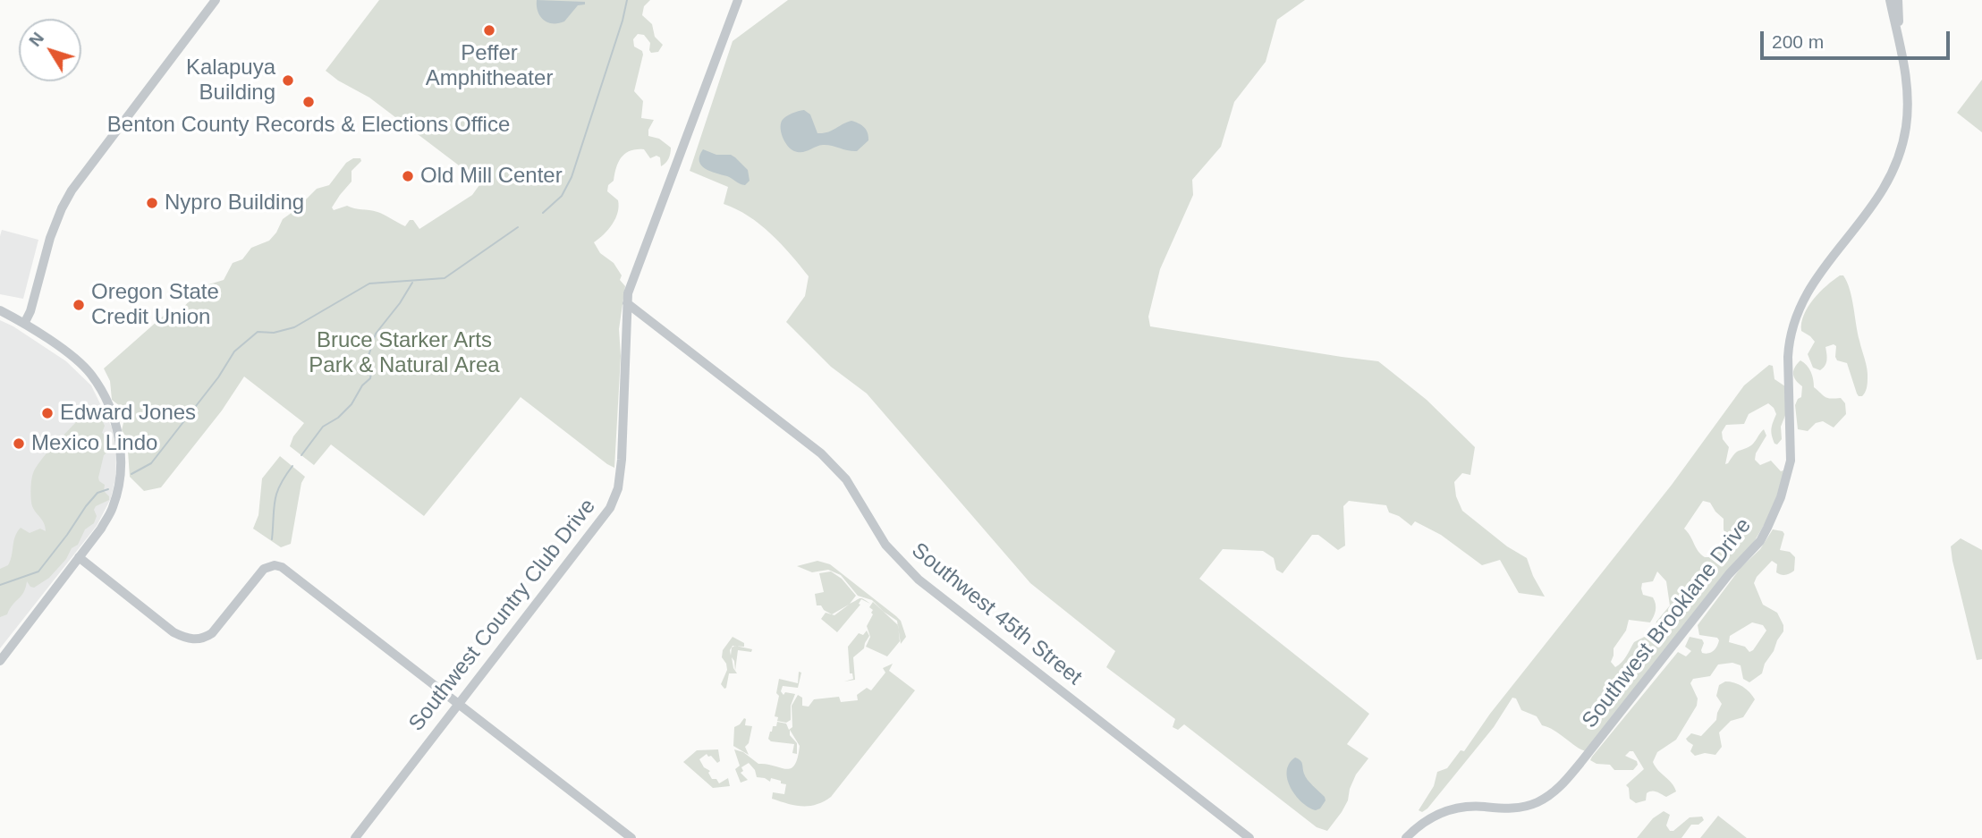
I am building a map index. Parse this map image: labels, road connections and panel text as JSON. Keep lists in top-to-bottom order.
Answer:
{
  "streets": {
    "street": ["Southwest 45th Street", "Southwest Country Club Drive", "Southwest Brooklane Drive"]
  },
  "crossings": [
    ["Southwest 45th Street", "Southwest Country Club Drive"]
  ],
  "parks": ["Bruce Starker Arts Park & Natural Area"],
  "places": [
    "Peffer Amphitheater",
    "Kalapuya Building",
    "Benton County Records & Elections Office",
    "Old Mill Center",
    "Nypro Building",
    "Oregon State Credit Union",
    "Edward Jones",
    "Mexico Lindo"
  ],
  "scale_bar": "200 m",
  "north": "top left"
}
